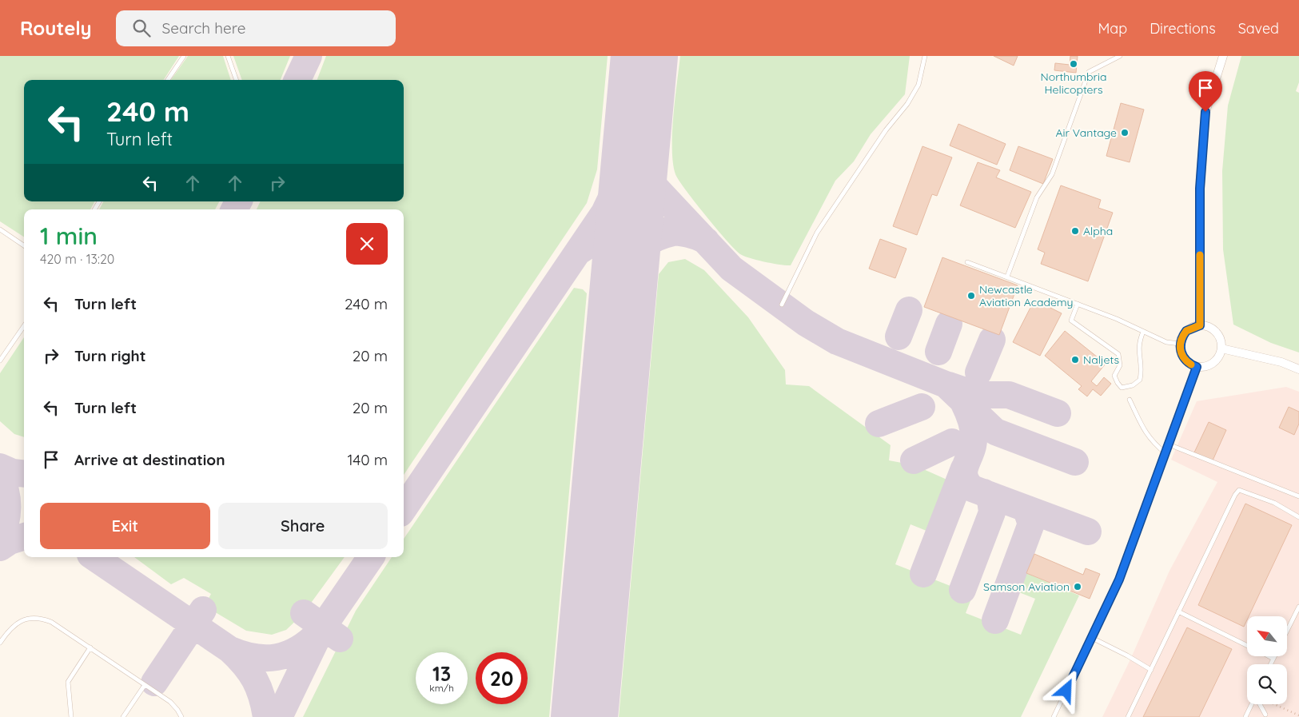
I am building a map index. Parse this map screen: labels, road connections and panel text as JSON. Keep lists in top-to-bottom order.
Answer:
{
  "places": [
    "Northumbria Helicopters",
    "Air Vantage",
    "Alpha",
    "Newcastle Aviation Academy",
    "Naljets",
    "Samson Aviation"
  ],
  "north": "top left",
  "page": {
    "header": "Routely",
    "search": "Search here",
    "nav": ["Map", "Directions", "Saved"],
    "turn": ["240 m", "Turn left"],
    "heading": ["1 min", "420 m · 13:20"],
    "list": [
      {
        "name": "Turn left",
        "value": "240 m"
      },
      {
        "name": "Turn right",
        "value": "20 m"
      },
      {
        "name": "Turn left",
        "value": "20 m"
      },
      {
        "name": "Arrive at destination",
        "value": "140 m"
      }
    ],
    "buttons": ["Exit", "Share"],
    "speed": "13 km/h",
    "limit": "20"
  }
}
